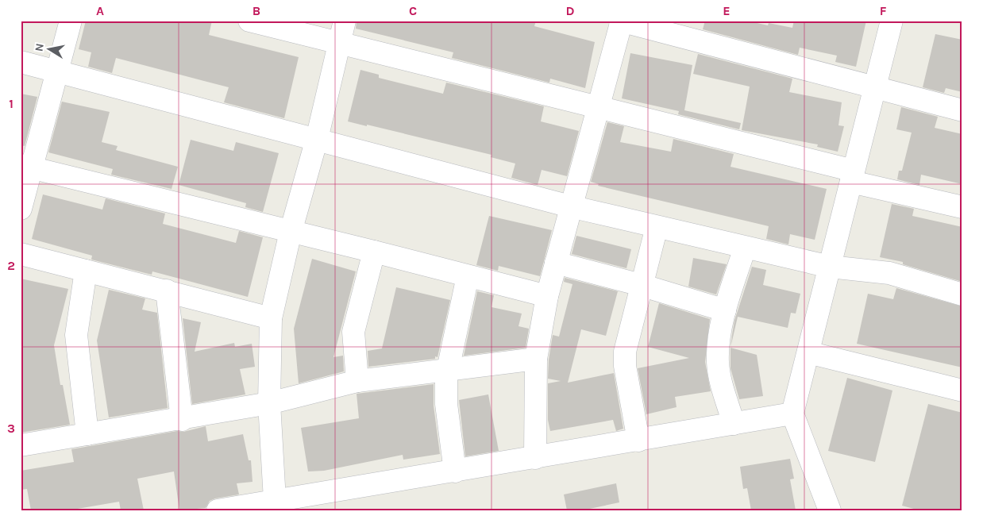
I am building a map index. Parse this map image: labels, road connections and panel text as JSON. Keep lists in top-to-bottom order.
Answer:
{
  "north": "left",
  "grid": {
    "columns": [
      "A",
      "B",
      "C",
      "D",
      "E",
      "F"
    ],
    "rows": ["1", "2", "3"]
  }
}
